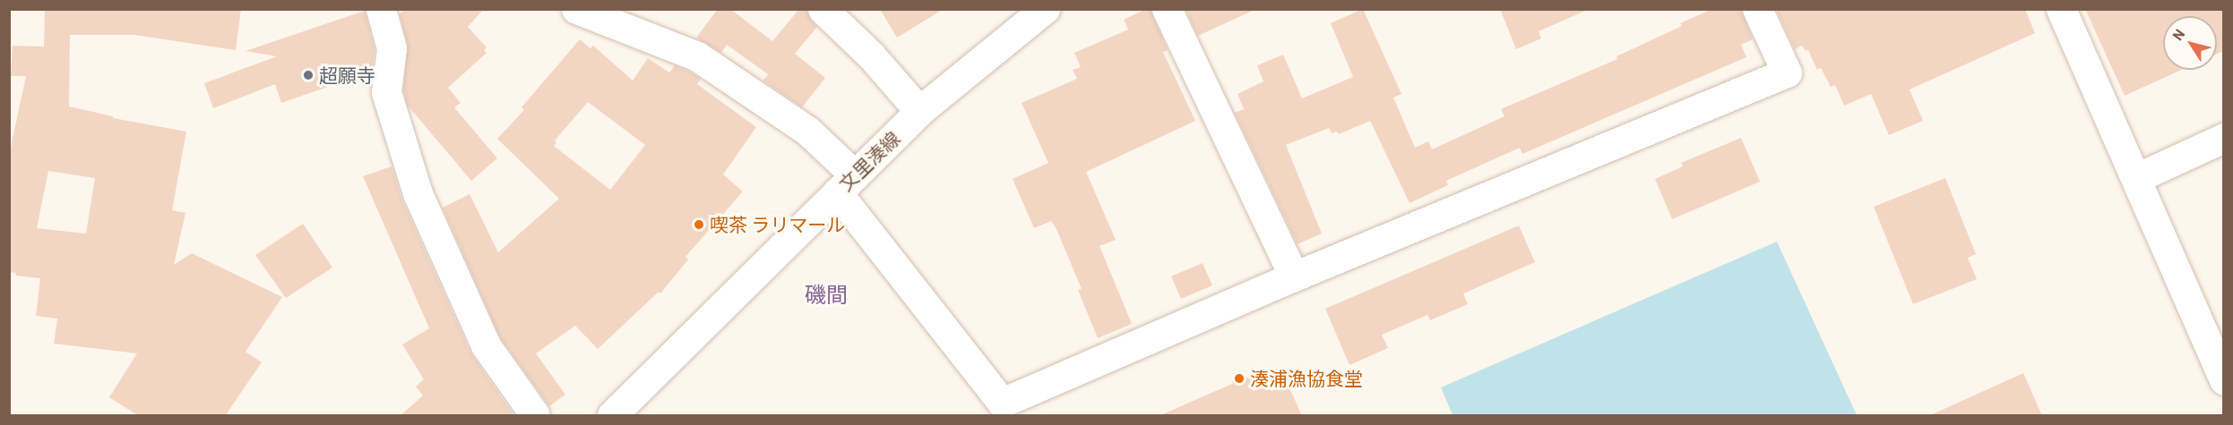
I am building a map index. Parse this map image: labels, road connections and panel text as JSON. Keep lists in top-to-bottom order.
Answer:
{
  "streets": {
    "street": ["文里湊線"]
  },
  "districts": ["磯間"],
  "places": ["超願寺", "喫茶 ラリマール", "湊浦漁協食堂"],
  "north": "top left"
}
